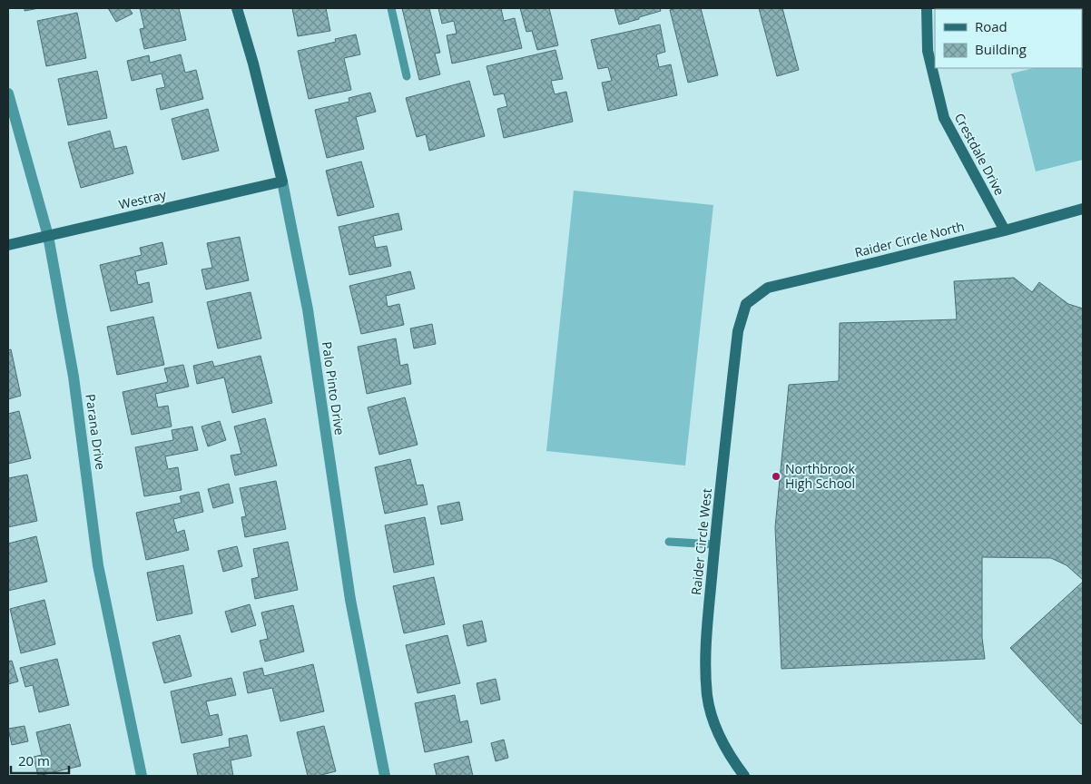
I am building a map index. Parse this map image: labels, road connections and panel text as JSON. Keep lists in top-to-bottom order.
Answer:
{
  "streets": {
    "street": [
      "Crestdale Drive",
      "Westray",
      "Raider Circle North",
      "Palo Pinto Drive",
      "Parana Drive",
      "Raider Circle West"
    ]
  },
  "crossings": [
    ["Crestdale Drive", "Raider Circle North"],
    ["Westray", "Palo Pinto Drive"],
    ["Westray", "Parana Drive"],
    ["Raider Circle North", "Raider Circle West"]
  ],
  "places": ["Northbrook High School"],
  "legend": ["Road", "Building"],
  "scale_bar": "20 m"
}
